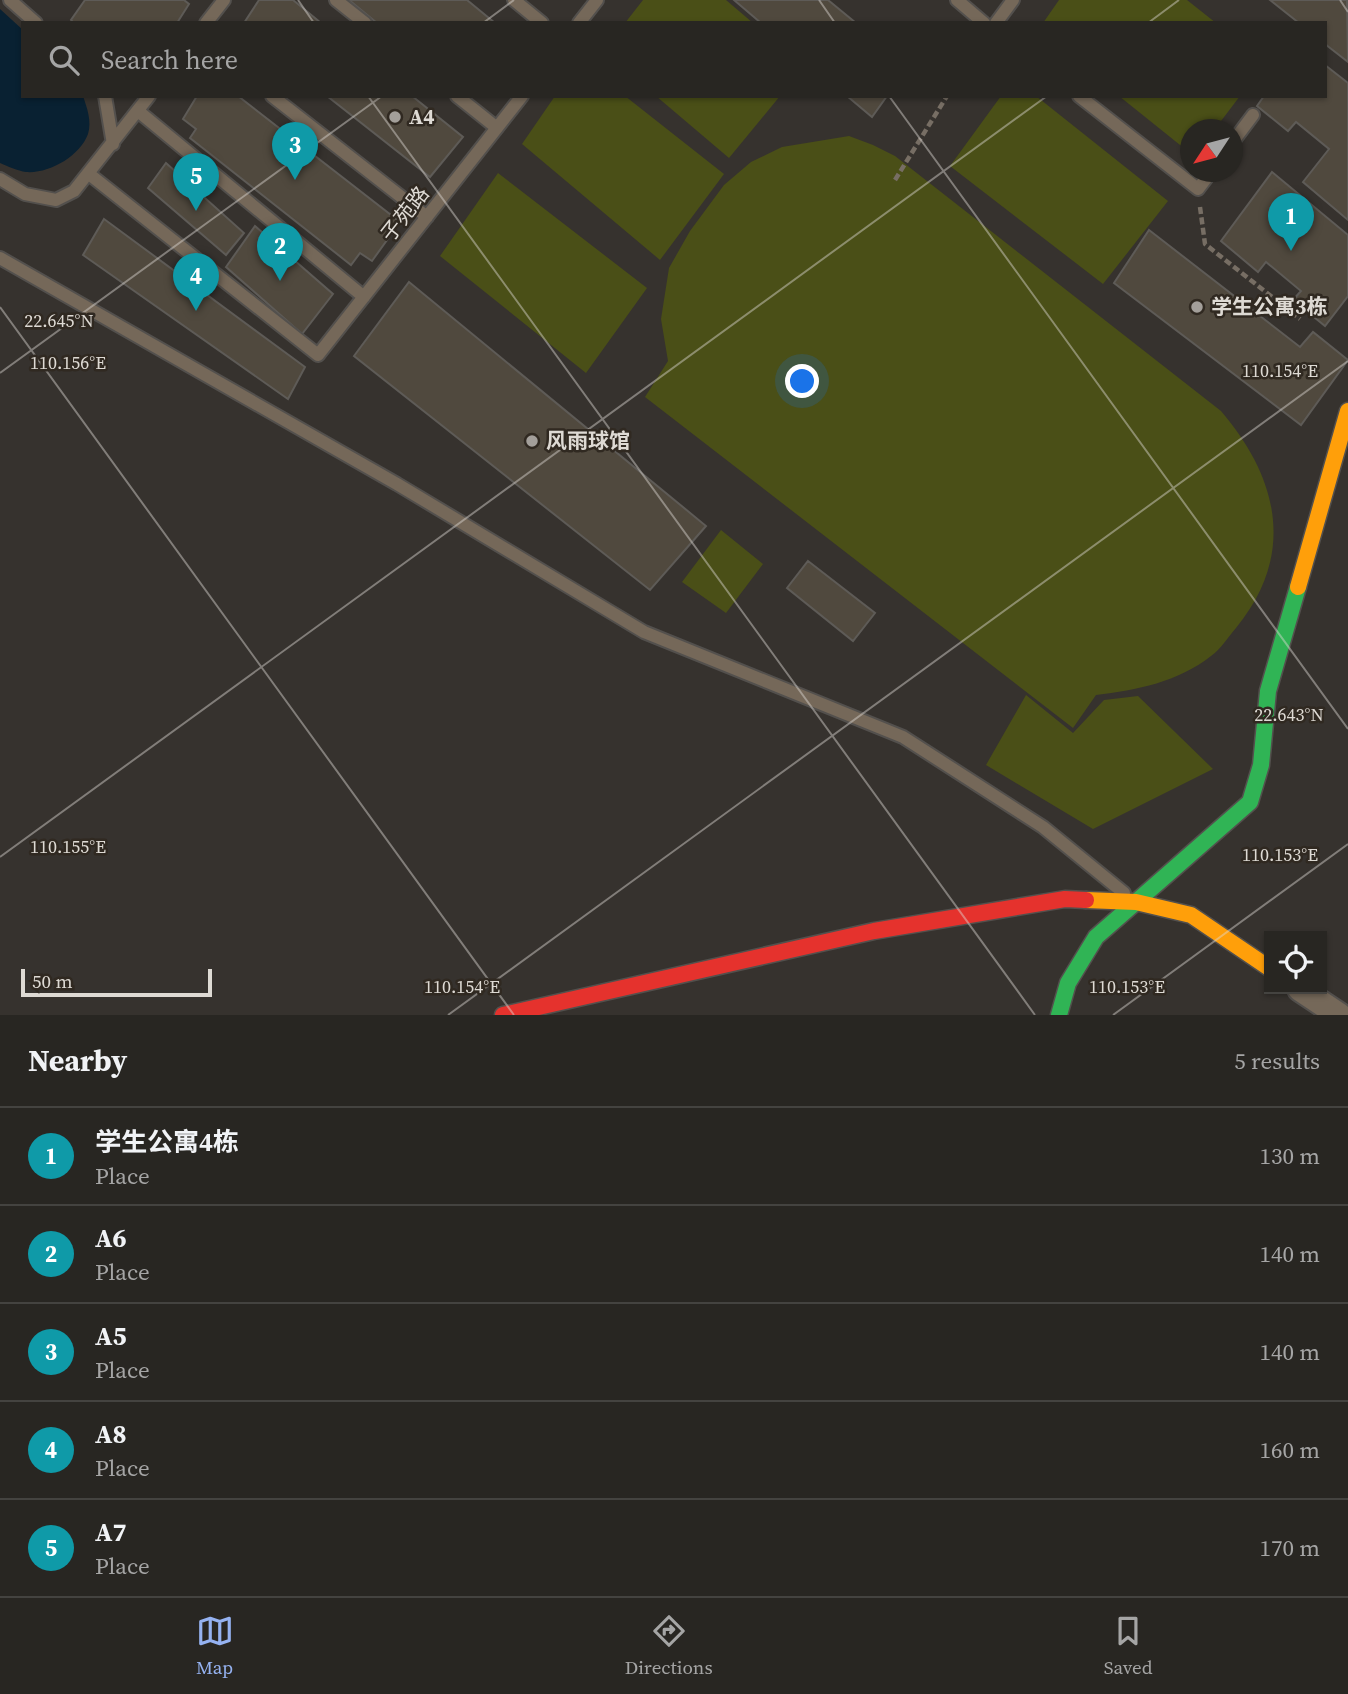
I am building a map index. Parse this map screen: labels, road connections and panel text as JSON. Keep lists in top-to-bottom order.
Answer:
{
  "streets": {
    "lane": ["子苑路"]
  },
  "places": ["A4", "学生公寓3栋", "风雨球馆"],
  "scale_bar": "50 m",
  "north": "bottom left",
  "page": {
    "search": "Search here",
    "pins": [
      "3",
      "5",
      "1",
      "2",
      "4"
    ],
    "scale": "50 m",
    "heading": ["Nearby", "5 results"],
    "list": [
      {
        "mark": "1",
        "name": "学生公寓4栋",
        "note": "Place",
        "value": "130 m"
      },
      {
        "mark": "2",
        "name": "A6",
        "note": "Place",
        "value": "140 m"
      },
      {
        "mark": "3",
        "name": "A5",
        "note": "Place",
        "value": "140 m"
      },
      {
        "mark": "4",
        "name": "A8",
        "note": "Place",
        "value": "160 m"
      },
      {
        "mark": "5",
        "name": "A7",
        "note": "Place",
        "value": "170 m"
      }
    ],
    "nav": ["Map", "Directions", "Saved"]
  },
  "coordinates": [
    "22.645°N",
    "110.156°E",
    "110.154°E",
    "22.643°N",
    "110.155°E",
    "110.153°E"
  ]
}
